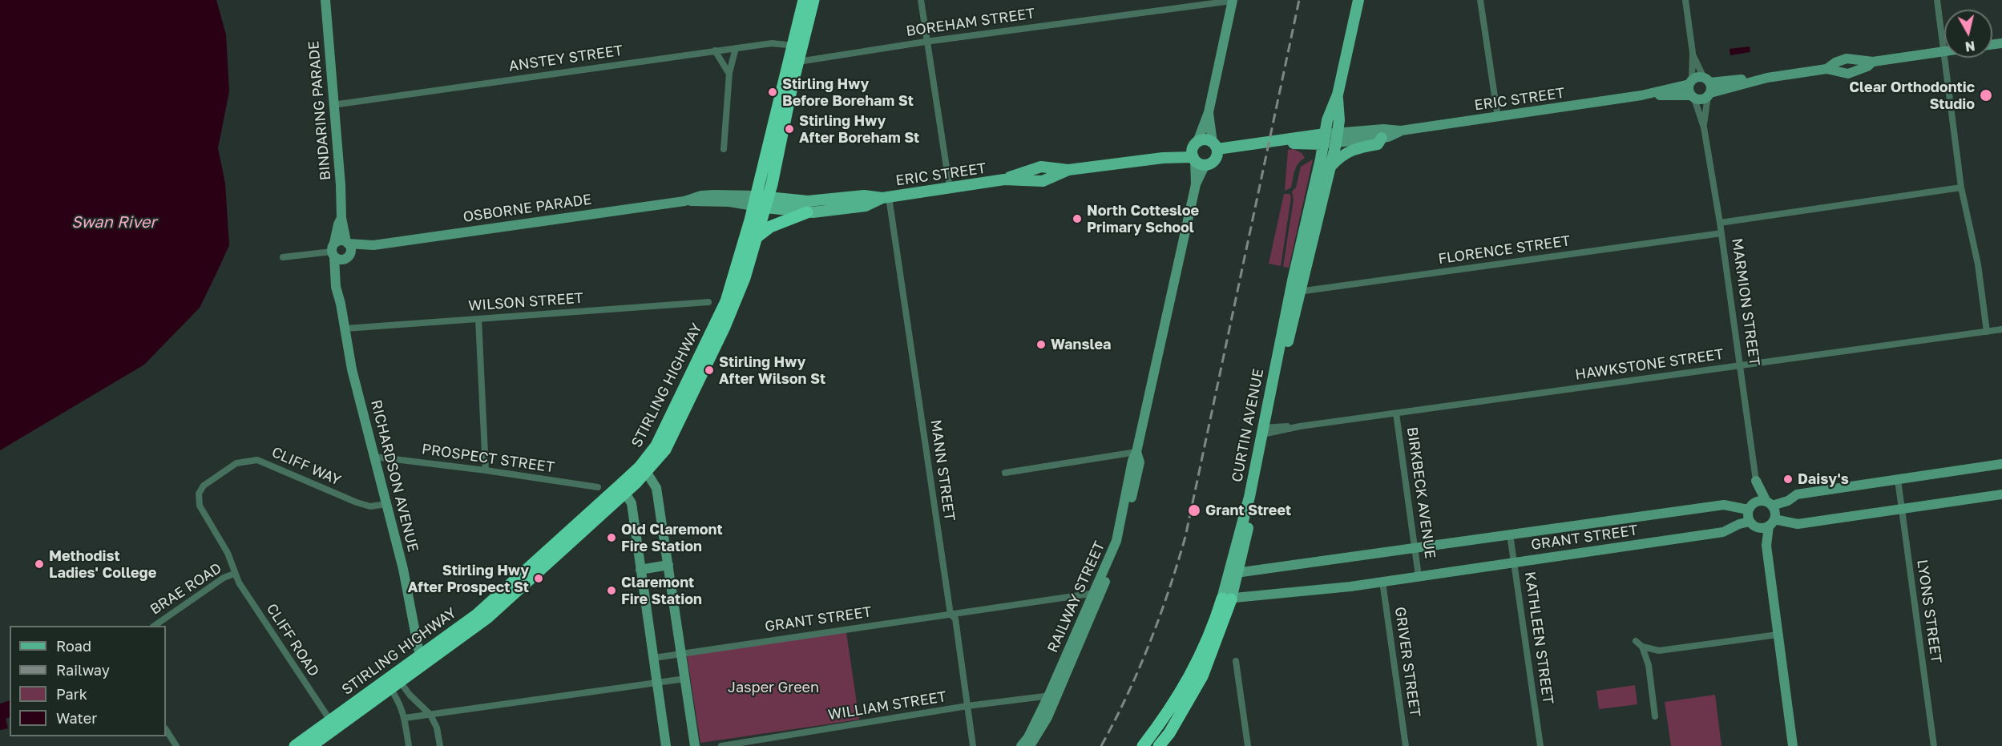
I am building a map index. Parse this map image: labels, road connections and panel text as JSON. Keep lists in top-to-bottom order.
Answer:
{
  "streets": {
    "highway": ["STIRLING HIGHWAY", "CURTIN AVENUE"],
    "main road": ["ERIC STREET"],
    "street": [
      "BOREHAM STREET",
      "ANSTEY STREET",
      "BINDARING PARADE",
      "OSBORNE PARADE",
      "FLORENCE STREET",
      "WILSON STREET",
      "MARMION STREET",
      "HAWKSTONE STREET",
      "PROSPECT STREET",
      "CLIFF WAY",
      "MANN STREET",
      "RICHARDSON AVENUE",
      "BIRKBECK AVENUE",
      "GRANT STREET",
      "BRAE ROAD",
      "RAILWAY STREET",
      "LYONS STREET",
      "KATHLEEN STREET",
      "CLIFF ROAD",
      "GRIVER STREET",
      "WILLIAM STREET"
    ]
  },
  "crossings": [
    ["BOREHAM STREET", "STIRLING HIGHWAY"],
    ["BOREHAM STREET", "RAILWAY STREET"],
    ["ANSTEY STREET", "BINDARING PARADE"],
    ["ANSTEY STREET", "STIRLING HIGHWAY"],
    ["ERIC STREET", "OSBORNE PARADE"],
    ["ERIC STREET", "MARMION STREET"],
    ["ERIC STREET", "STIRLING HIGHWAY"],
    ["ERIC STREET", "CURTIN AVENUE"],
    ["ERIC STREET", "MANN STREET"],
    ["ERIC STREET", "RAILWAY STREET"],
    ["BINDARING PARADE", "OSBORNE PARADE"],
    ["BINDARING PARADE", "RICHARDSON AVENUE"],
    ["OSBORNE PARADE", "STIRLING HIGHWAY"],
    ["OSBORNE PARADE", "RICHARDSON AVENUE"],
    ["FLORENCE STREET", "MARMION STREET"],
    ["FLORENCE STREET", "CURTIN AVENUE"],
    ["WILSON STREET", "RICHARDSON AVENUE"],
    ["MARMION STREET", "HAWKSTONE STREET"],
    ["MARMION STREET", "GRANT STREET"],
    ["HAWKSTONE STREET", "CURTIN AVENUE"],
    ["HAWKSTONE STREET", "BIRKBECK AVENUE"],
    ["STIRLING HIGHWAY", "RICHARDSON AVENUE"],
    ["STIRLING HIGHWAY", "CLIFF ROAD"],
    ["CURTIN AVENUE", "GRANT STREET"],
    ["PROSPECT STREET", "RICHARDSON AVENUE"],
    ["CLIFF WAY", "RICHARDSON AVENUE"],
    ["CLIFF WAY", "BRAE ROAD"],
    ["CLIFF WAY", "CLIFF ROAD"],
    ["MANN STREET", "GRANT STREET"],
    ["MANN STREET", "WILLIAM STREET"],
    ["BIRKBECK AVENUE", "GRANT STREET"],
    ["GRANT STREET", "RAILWAY STREET"],
    ["GRANT STREET", "KATHLEEN STREET"],
    ["GRANT STREET", "GRIVER STREET"],
    ["BRAE ROAD", "CLIFF ROAD"],
    ["RAILWAY STREET", "WILLIAM STREET"]
  ],
  "water": ["Swan River"],
  "parks": ["Jasper Green"],
  "places": [
    "Stirling Hwy Before Boreham St",
    "Clear Orthodontic Studio",
    "Stirling Hwy After Boreham St",
    "North Cottesloe Primary School",
    "Wanslea",
    "Stirling Hwy After Wilson St",
    "Daisy's",
    "Grant Street",
    "Old Claremont Fire Station",
    "Methodist Ladies' College",
    "Stirling Hwy After Prospect St",
    "Claremont Fire Station"
  ],
  "legend": [
    "Road",
    "Railway",
    "Park",
    "Water"
  ],
  "north": "bottom"
}
